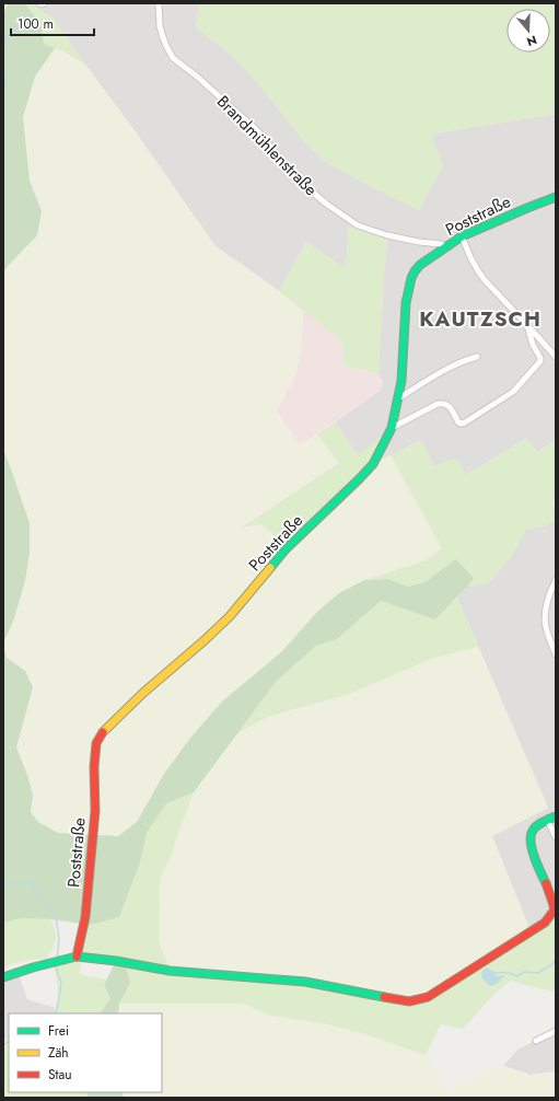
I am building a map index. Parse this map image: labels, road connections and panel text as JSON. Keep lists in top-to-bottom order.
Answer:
{
  "streets": {
    "street": ["Brandmühlenstraße", "Poststraße"]
  },
  "crossings": [
    ["Brandmühlenstraße", "Poststraße"]
  ],
  "districts": ["KAUTZSCH"],
  "legend": ["Frei", "Zäh", "Stau"],
  "scale_bar": "100 m",
  "north": "bottom"
}
